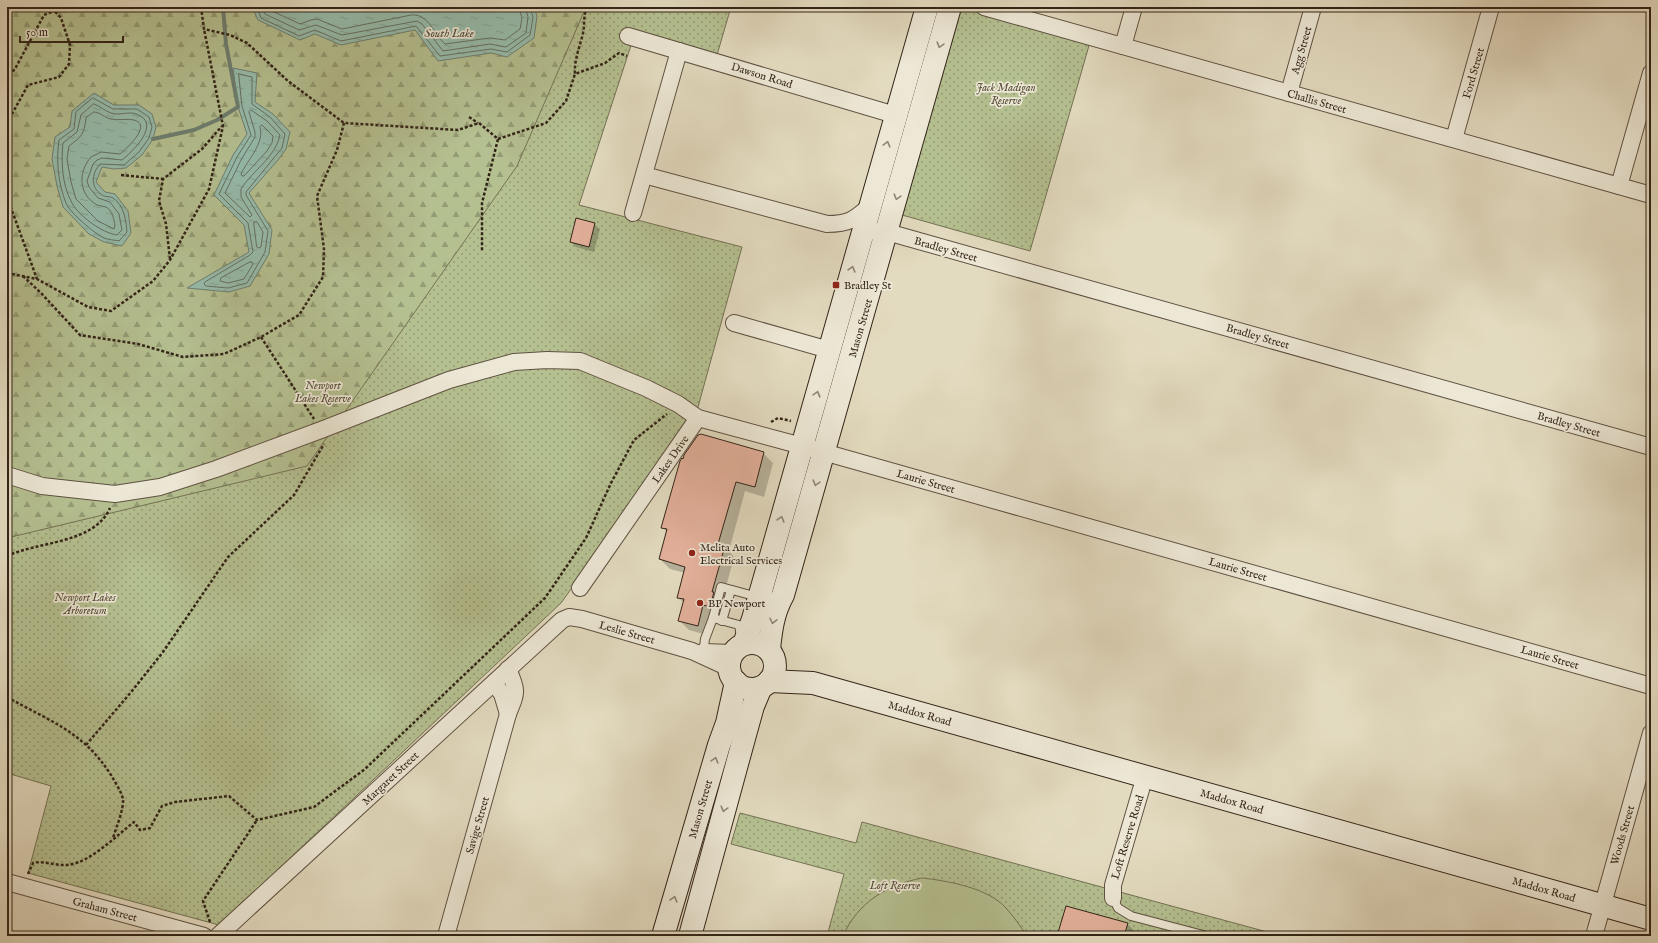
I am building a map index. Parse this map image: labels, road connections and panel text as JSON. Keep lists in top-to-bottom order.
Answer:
{
  "streets": {
    "street": [
      "Agg Street",
      "Ford Street",
      "Dawson Road",
      "Challis Street",
      "Bradley Street",
      "Mason Street",
      "Lakes Drive",
      "Laurie Street",
      "Leslie Street",
      "Maddox Road",
      "Margaret Street",
      "Savige Street",
      "Woods Street",
      "Loft Reserve Road",
      "Graham Street"
    ]
  },
  "crossings": [
    ["Agg Street", "Challis Street"],
    ["Ford Street", "Challis Street"],
    ["Dawson Road", "Mason Street"],
    ["Bradley Street", "Mason Street"],
    ["Mason Street", "Laurie Street"],
    ["Mason Street", "Leslie Street"],
    ["Mason Street", "Maddox Road"],
    ["Leslie Street", "Margaret Street"],
    ["Maddox Road", "Woods Street"],
    ["Maddox Road", "Loft Reserve Road"],
    ["Margaret Street", "Savige Street"],
    ["Margaret Street", "Graham Street"]
  ],
  "water": ["South Lake"],
  "parks": [
    "Jack Madigan Reserve",
    "Newport Lakes Reserve",
    "Newport Lakes Arboretum",
    "Loft Reserve"
  ],
  "places": {
    "transit": ["Bradley St"],
    "other": ["Melita Auto Electrical Services", "BP Newport"]
  },
  "scale_bar": "50 m"
}
